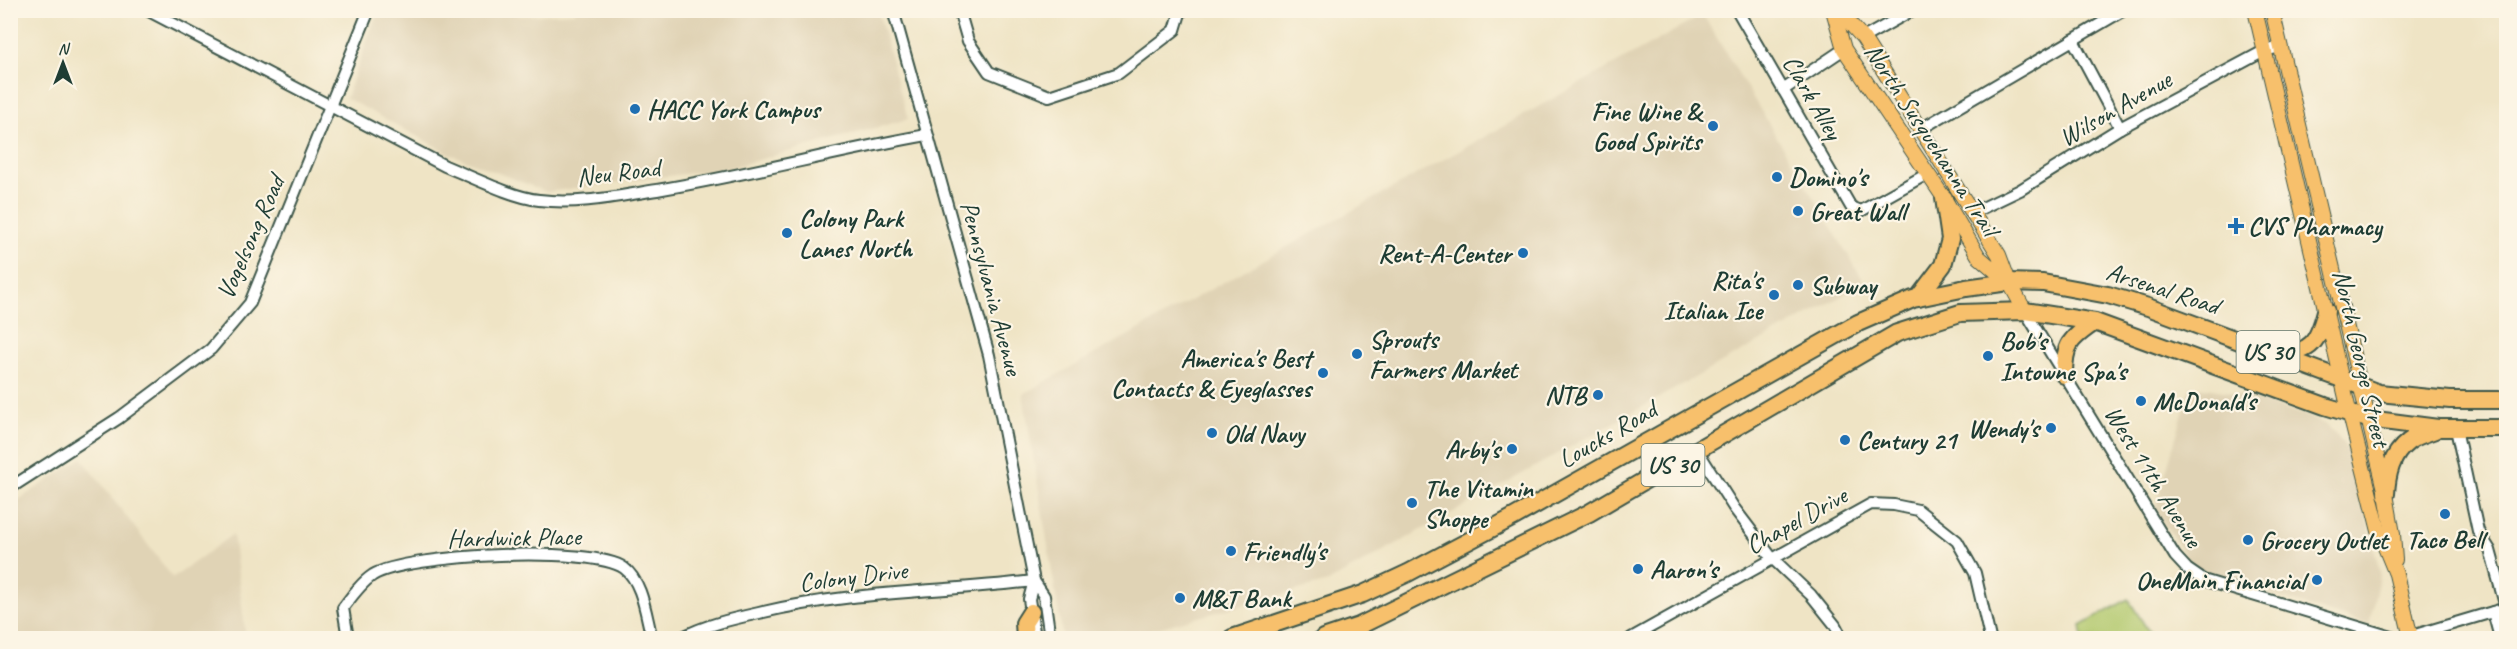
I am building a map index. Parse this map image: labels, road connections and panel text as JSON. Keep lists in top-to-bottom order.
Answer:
{
  "streets": {
    "highway": ["Arsenal Road", "US 30", "Loucks Road"],
    "main road": ["North Susquehanna Trail", "North George Street"],
    "street": [
      "Clark Alley",
      "Wilson Avenue",
      "Neu Road",
      "Vogelsong Road",
      "Pennsylvania Avenue",
      "West 11th Avenue",
      "Chapel Drive",
      "Hardwick Place",
      "Colony Drive"
    ]
  },
  "crossings": [
    ["Clark Alley", "North Susquehanna Trail"],
    ["Wilson Avenue", "North Susquehanna Trail"],
    ["Wilson Avenue", "North George Street"],
    ["North Susquehanna Trail", "Arsenal Road"],
    ["North Susquehanna Trail", "US 30"],
    ["North Susquehanna Trail", "Loucks Road"],
    ["North Susquehanna Trail", "West 11th Avenue"],
    ["Neu Road", "Vogelsong Road"],
    ["Neu Road", "Pennsylvania Avenue"],
    ["Pennsylvania Avenue", "Colony Drive"],
    ["Arsenal Road", "US 30"],
    ["Arsenal Road", "North George Street"],
    ["Arsenal Road", "Loucks Road"],
    ["Arsenal Road", "West 11th Avenue"],
    ["US 30", "West 11th Avenue"],
    ["North George Street", "West 11th Avenue"]
  ],
  "places": {
    "other": [
      "HACC York Campus",
      "Fine Wine & Good Spirits",
      "Domino's",
      "Great Wall",
      "Colony Park Lanes North",
      "Rent-A-Center",
      "Subway",
      "Rita's Italian Ice",
      "Sprouts Farmers Market",
      "Bob's Intowne Spa's",
      "America's Best Contacts & Eyeglasses",
      "NTB",
      "McDonald's",
      "Wendy's",
      "Old Navy",
      "Century 21",
      "Arby's",
      "The Vitamin Shoppe",
      "Taco Bell",
      "Grocery Outlet",
      "Friendly's",
      "Aaron's",
      "OneMain Financial",
      "M&T Bank"
    ],
    "health": ["CVS Pharmacy"]
  },
  "north": "top"
}
